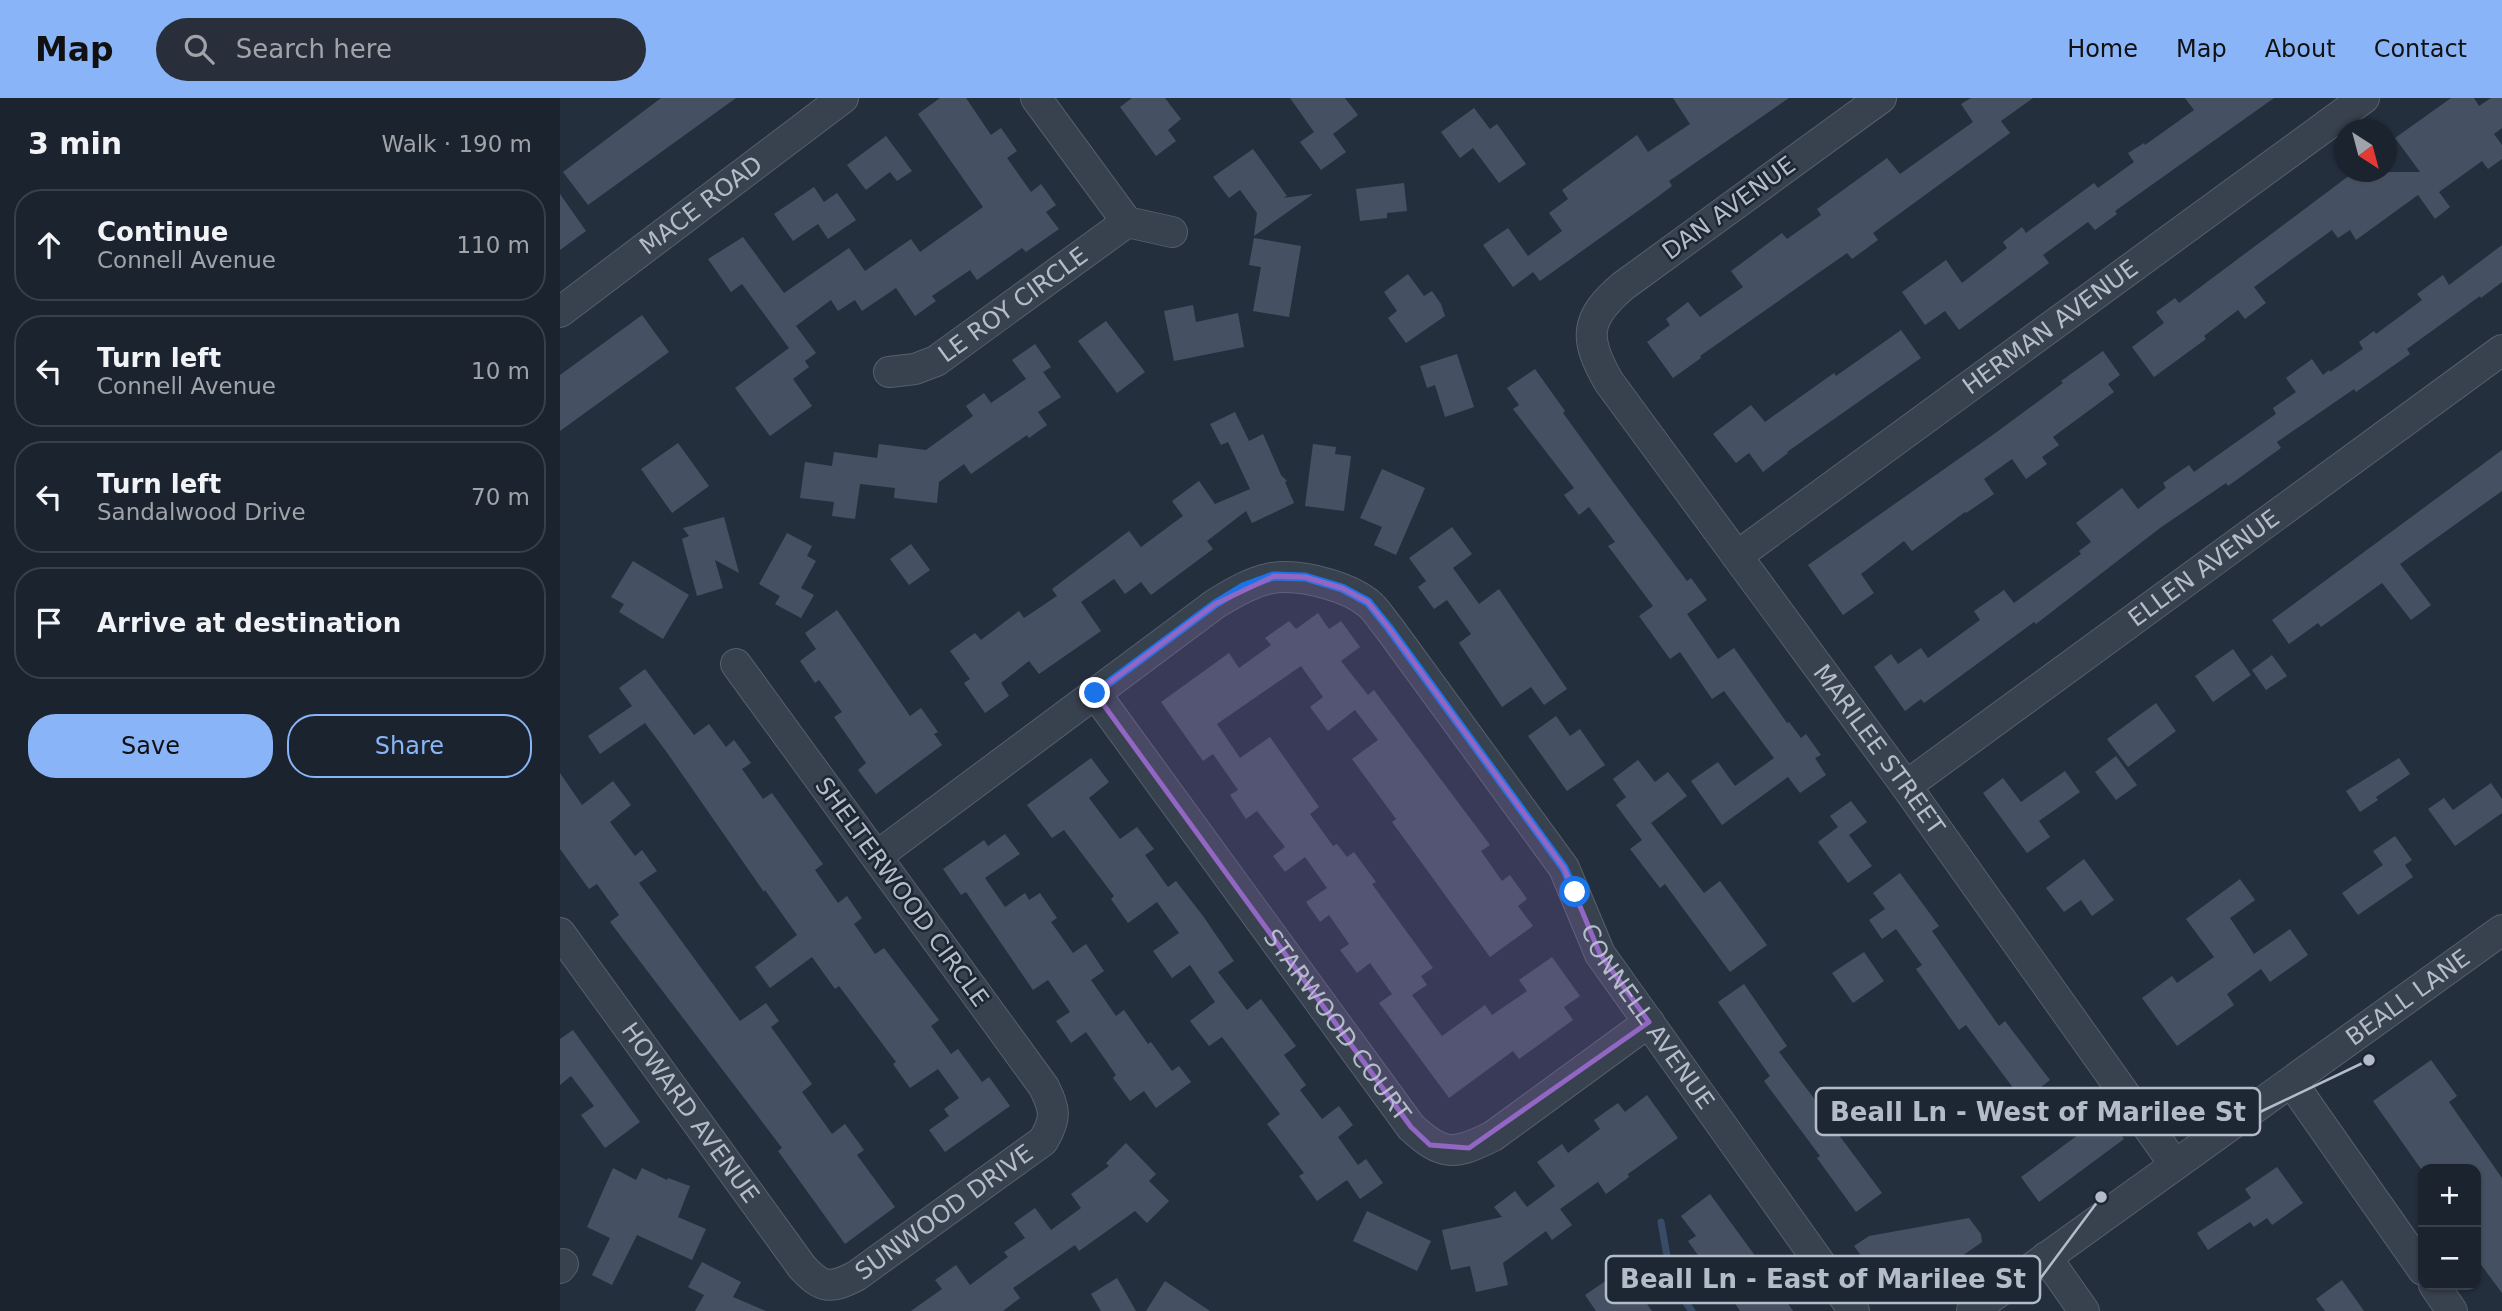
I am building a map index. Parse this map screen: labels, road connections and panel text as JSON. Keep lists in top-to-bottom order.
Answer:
{
  "streets": {
    "street": [
      "MACE ROAD",
      "DAN AVENUE",
      "LE ROY CIRCLE",
      "HERMAN AVENUE",
      "ELLEN AVENUE",
      "MARILEE STREET",
      "SHELTERWOOD CIRCLE",
      "BEALL LANE",
      "CONNELL AVENUE",
      "STARWOOD COURT",
      "HOWARD AVENUE",
      "SUNWOOD DRIVE"
    ]
  },
  "crossings": [
    ["DAN AVENUE", "MARILEE STREET"],
    ["HERMAN AVENUE", "MARILEE STREET"],
    ["ELLEN AVENUE", "MARILEE STREET"],
    ["MARILEE STREET", "BEALL LANE"],
    ["SHELTERWOOD CIRCLE", "CONNELL AVENUE"],
    ["SHELTERWOOD CIRCLE", "SUNWOOD DRIVE"],
    ["CONNELL AVENUE", "STARWOOD COURT"],
    ["HOWARD AVENUE", "SUNWOOD DRIVE"]
  ],
  "places": ["Beall Ln - West of Marilee St", "Beall Ln - East of Marilee St"],
  "north": "bottom right",
  "page": {
    "header": "Map",
    "search": "Search here",
    "nav": [
      "Home",
      "Map",
      "About",
      "Contact"
    ],
    "heading": ["3 min", "Walk · 190 m"],
    "list": [
      ["Continue", "Connell Avenue", "110 m"],
      ["Turn left", "Connell Avenue", "10 m"],
      ["Turn left", "Sandalwood Drive", "70 m"],
      "Arrive at destination"
    ],
    "buttons": ["Save", "Share"],
    "map_buttons": ["+", "−"]
  }
}
